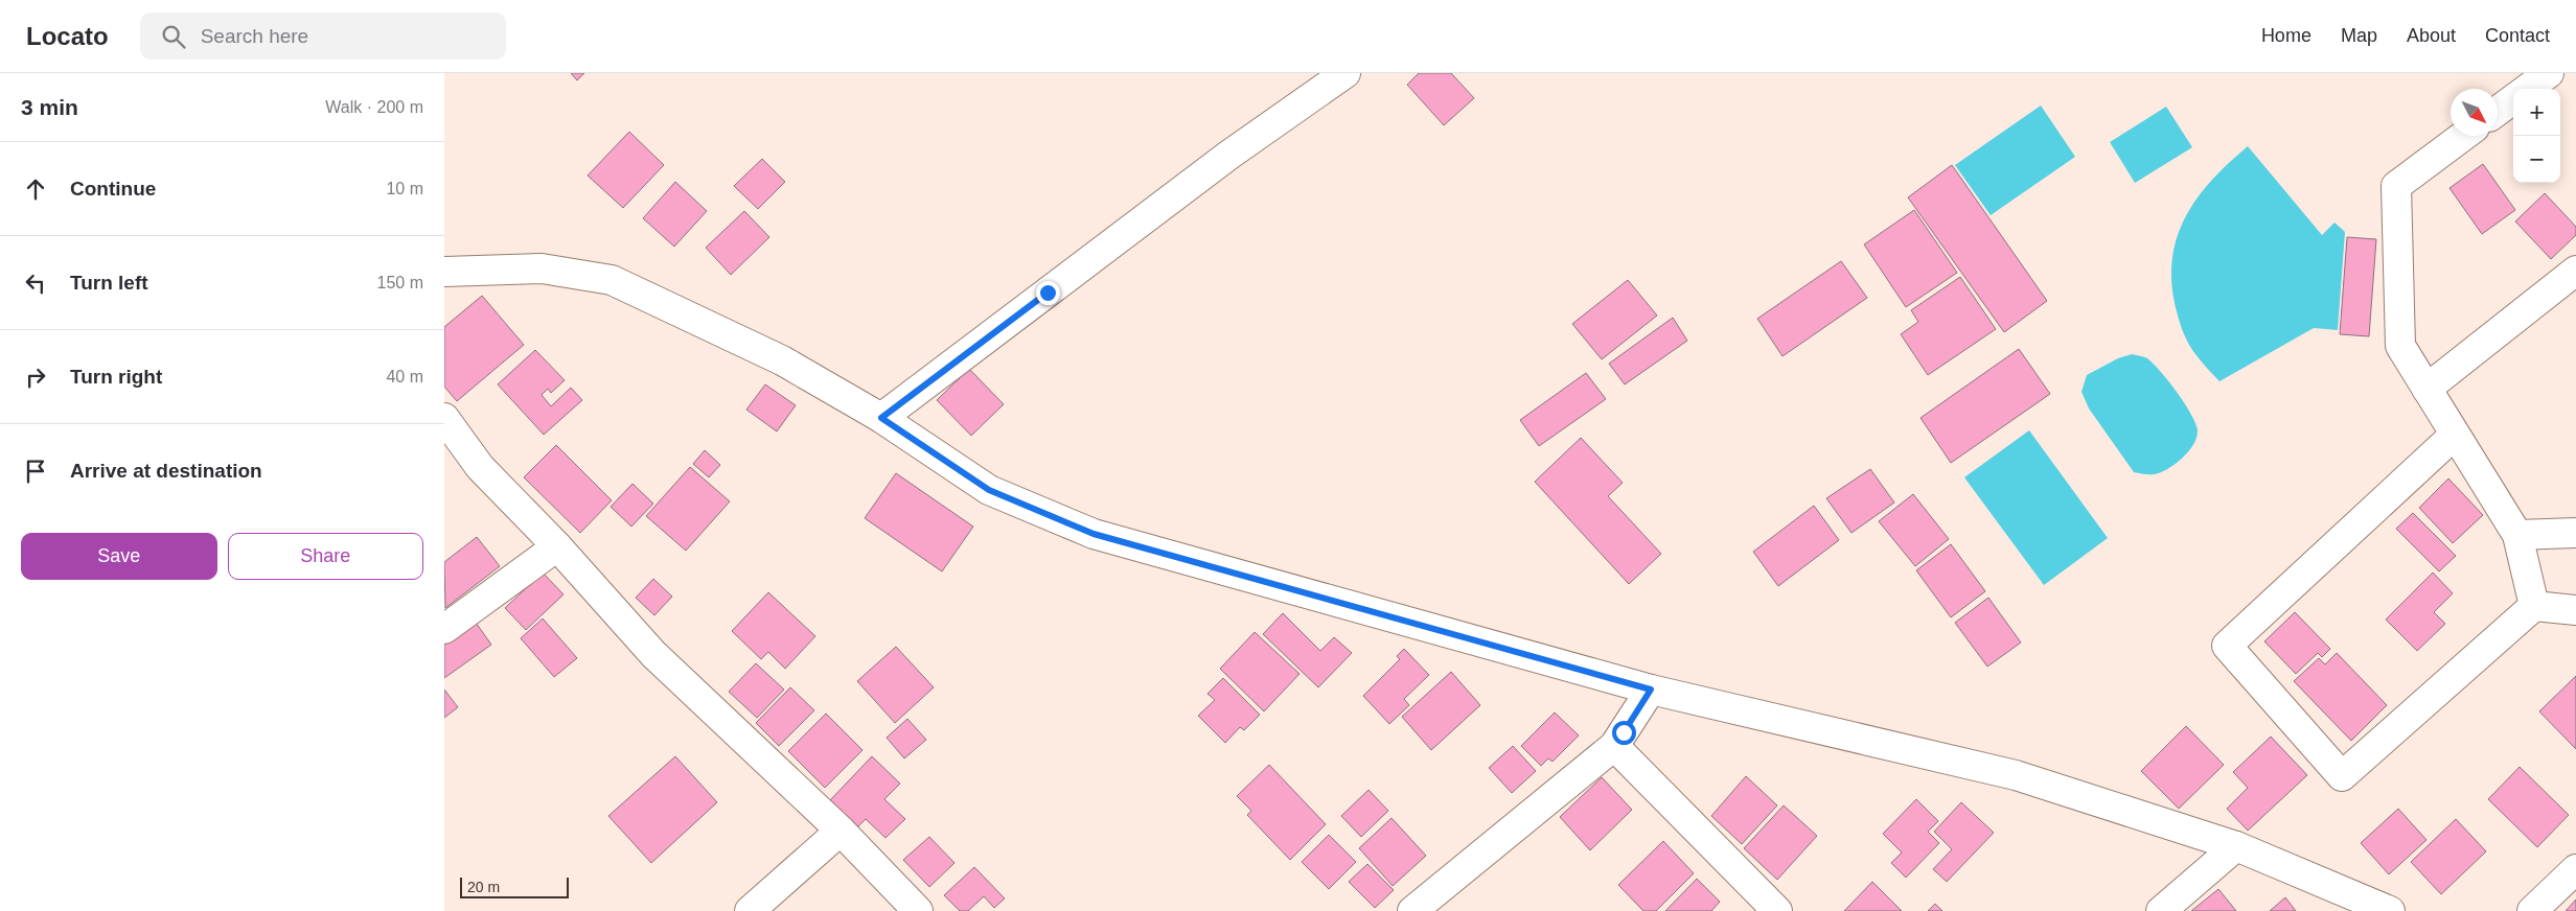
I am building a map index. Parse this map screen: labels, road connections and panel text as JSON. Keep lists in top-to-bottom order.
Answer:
{
  "scale_bar": "20 m",
  "north": "bottom right",
  "page": {
    "header": "Locato",
    "search": "Search here",
    "nav": [
      "Home",
      "Map",
      "About",
      "Contact"
    ],
    "heading": ["3 min", "Walk · 200 m"],
    "map_buttons": ["+", "−"],
    "list": [
      ["Continue", "10 m"],
      ["Turn left", "150 m"],
      ["Turn right", "40 m"],
      "Arrive at destination"
    ],
    "buttons": ["Save", "Share"],
    "scale": "20 m"
  }
}
